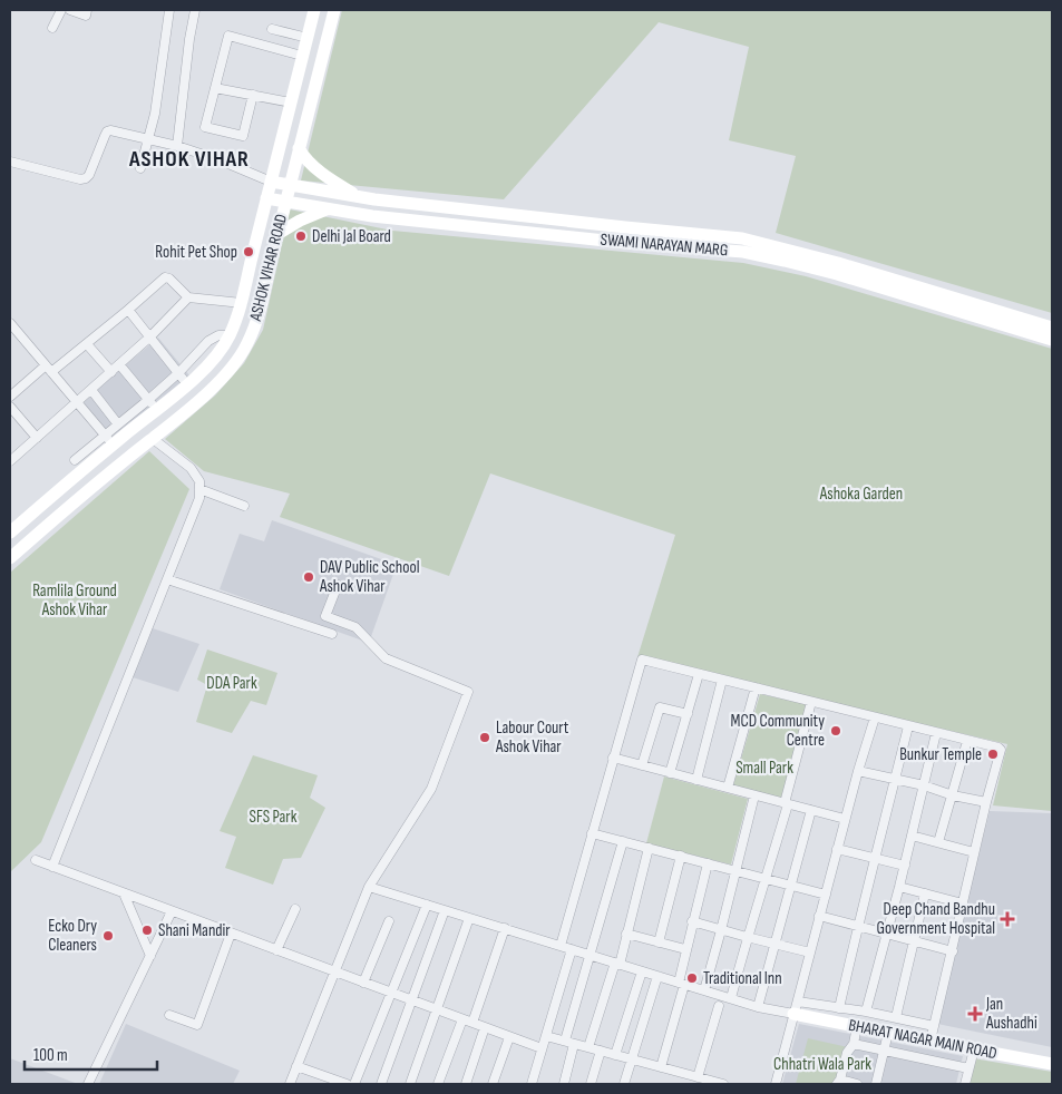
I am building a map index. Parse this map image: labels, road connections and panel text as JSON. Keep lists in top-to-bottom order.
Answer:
{
  "streets": {
    "main road": ["SWAMI NARAYAN MARG", "ASHOK VIHAR ROAD", "BHARAT NAGAR MAIN ROAD"]
  },
  "crossings": [
    ["SWAMI NARAYAN MARG", "ASHOK VIHAR ROAD"]
  ],
  "districts": ["ASHOK VIHAR"],
  "parks": [
    "Ashoka Garden",
    "Ramlila Ground Ashok Vihar",
    "DDA Park",
    "Small Park",
    "SFS Park",
    "Chhatri Wala Park"
  ],
  "places": {
    "other": [
      "Delhi Jal Board",
      "Rohit Pet Shop",
      "DAV Public School Ashok Vihar",
      "MCD Community Centre",
      "Labour Court Ashok Vihar",
      "Bunkur Temple",
      "Shani Mandir",
      "Ecko Dry Cleaners",
      "Traditional Inn"
    ],
    "health": ["Deep Chand Bandhu Government Hospital", "Jan Aushadhi"]
  },
  "scale_bar": "100 m"
}
